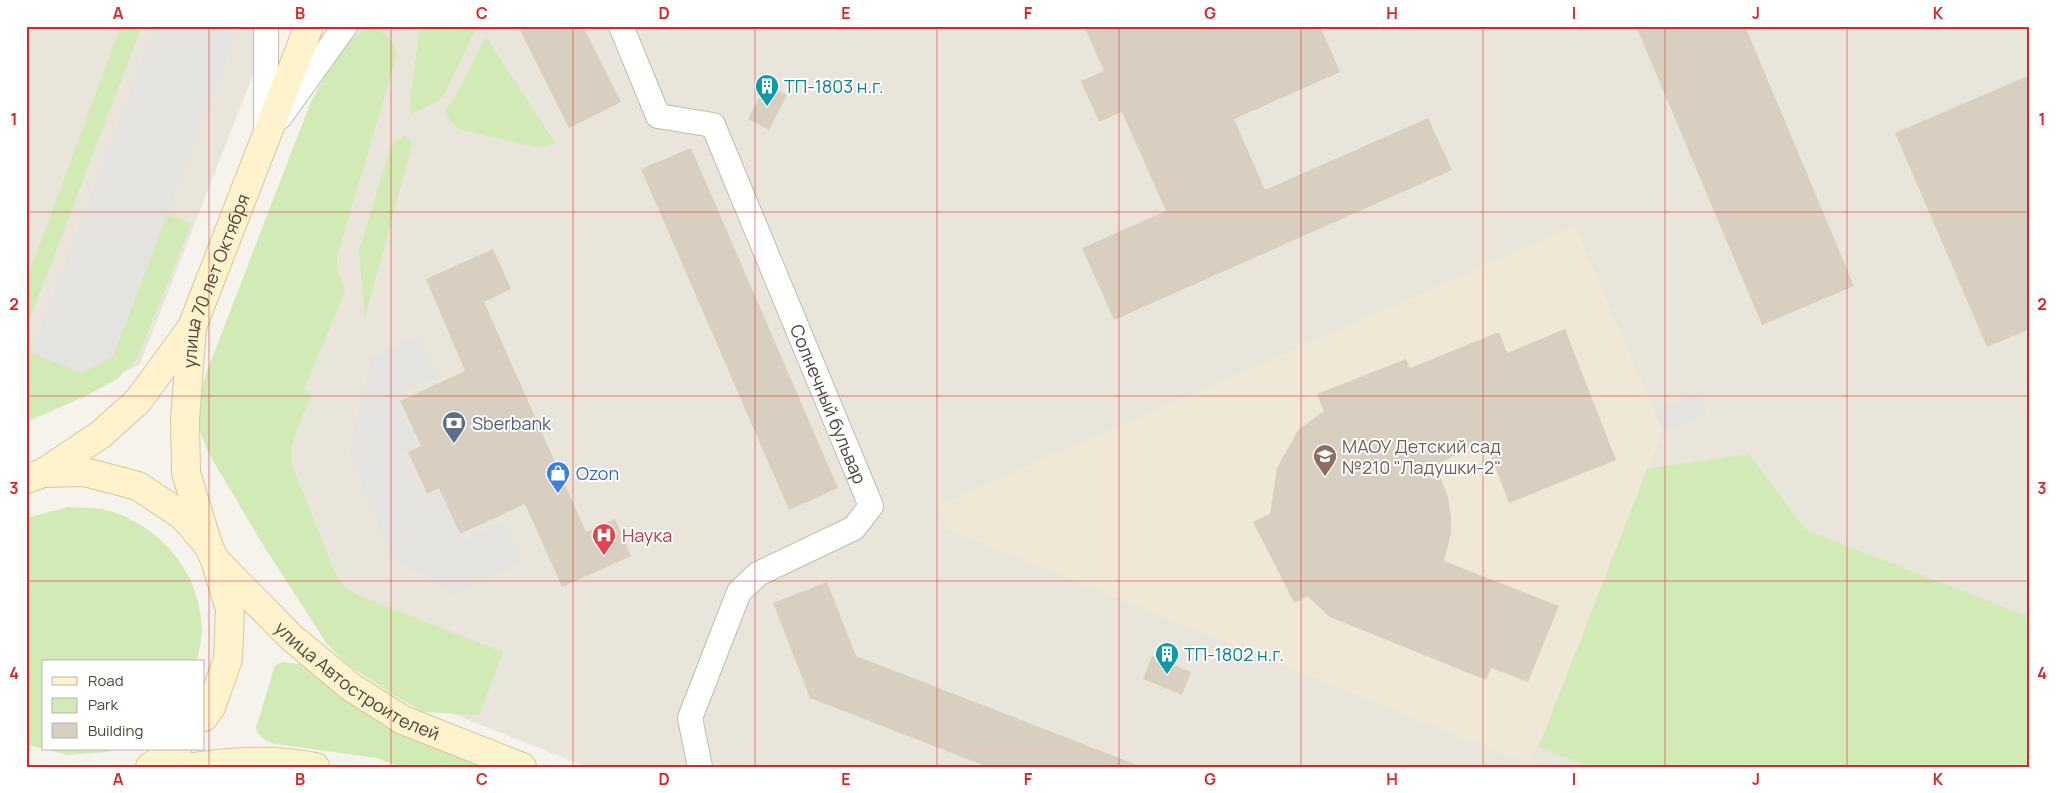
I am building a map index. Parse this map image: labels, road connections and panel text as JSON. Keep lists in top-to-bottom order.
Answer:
{
  "streets": {
    "main road": ["улица 70 лет Октября", "улица Автостроителей"],
    "street": ["Солнечный бульвар"]
  },
  "crossings": [
    ["улица 70 лет Октября", "улица Автостроителей"]
  ],
  "places": {
    "building": ["ТП-1803 н.г.", "ТП-1802 н.г."],
    "bank": ["Sberbank"],
    "school or university": ["МАОУ Детский сад №210 \"Ладушки-2\""],
    "shop": ["Ozon"],
    "hospital": ["Наука"]
  },
  "legend": ["Road", "Park", "Building"],
  "grid": {
    "columns": [
      "A",
      "B",
      "C",
      "D",
      "E",
      "F",
      "G",
      "H",
      "I",
      "J",
      "K"
    ],
    "rows": [
      "1",
      "2",
      "3",
      "4"
    ]
  }
}
